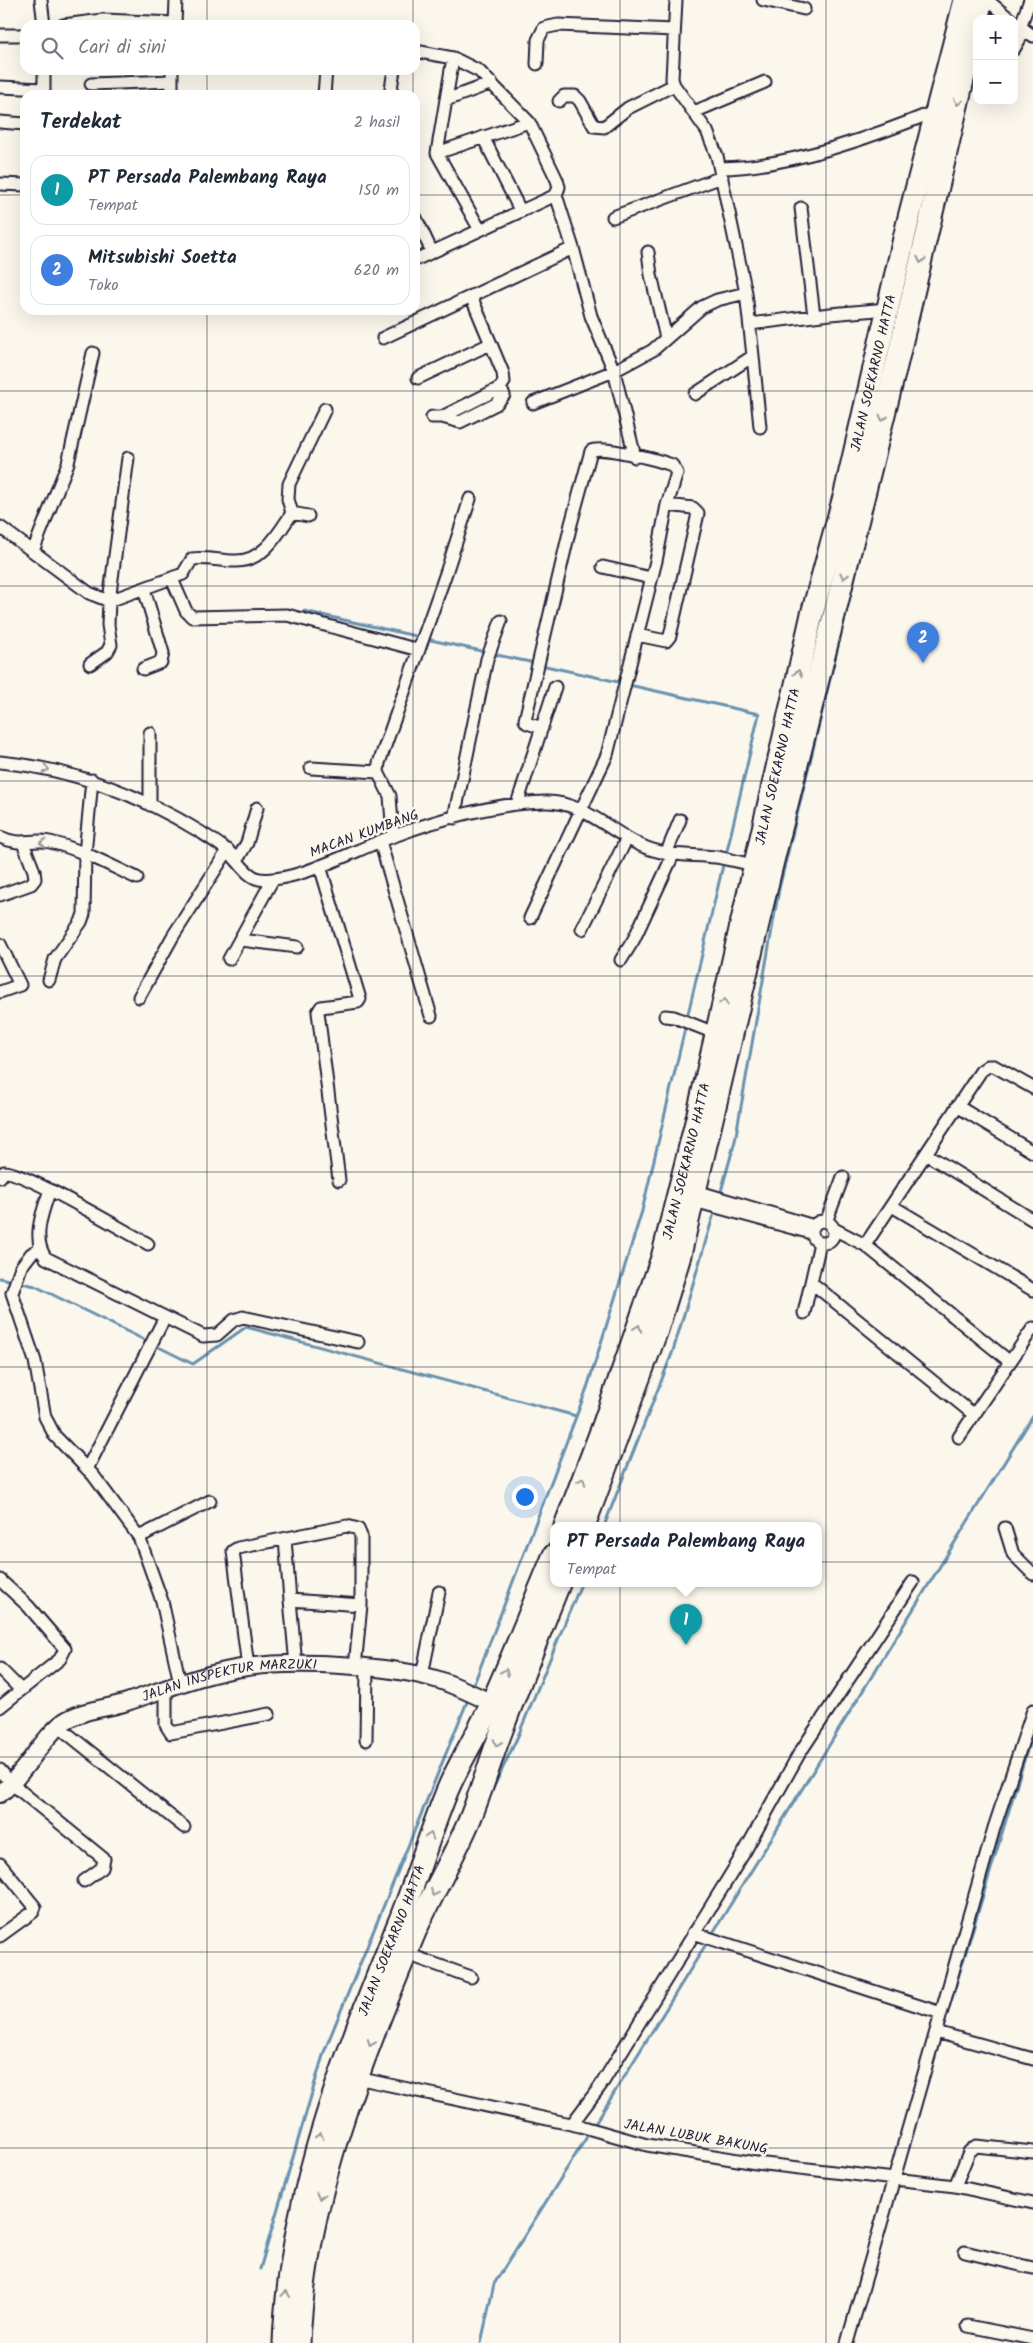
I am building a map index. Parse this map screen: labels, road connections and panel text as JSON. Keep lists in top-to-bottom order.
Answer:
{
  "streets": {
    "highway": ["JALAN SOEKARNO HATTA"],
    "street": ["MACAN KUMBANG", "JALAN INSPEKTUR MARZUKI", "JALAN LUBUK BAKUNG"]
  },
  "crossings": [
    ["JALAN SOEKARNO HATTA", "MACAN KUMBANG"],
    ["JALAN SOEKARNO HATTA", "JALAN INSPEKTUR MARZUKI"],
    ["JALAN SOEKARNO HATTA", "JALAN LUBUK BAKUNG"]
  ],
  "page": {
    "map_buttons": ["+", "−"],
    "search": "Cari di sini",
    "heading": ["Terdekat", "2 hasil"],
    "list": [
      {
        "mark": "1",
        "name": "PT Persada Palembang Raya",
        "note": "Tempat",
        "value": "150 m"
      },
      {
        "mark": "2",
        "name": "Mitsubishi Soetta",
        "note": "Toko",
        "value": "620 m"
      }
    ],
    "pins": ["2", "1"],
    "popup": ["PT Persada Palembang Raya", "Tempat"]
  }
}
